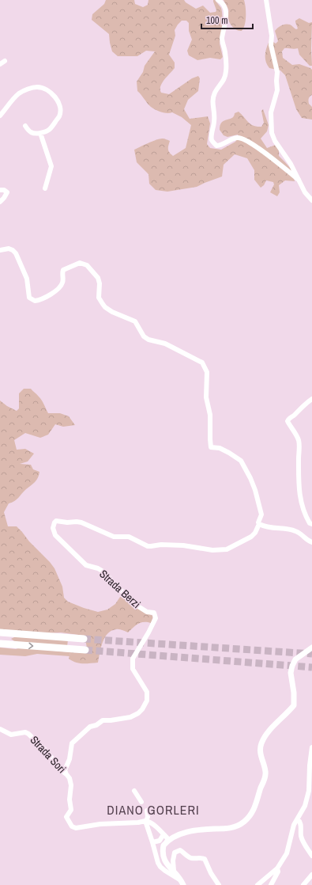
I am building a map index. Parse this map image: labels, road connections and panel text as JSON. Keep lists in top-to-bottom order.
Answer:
{
  "streets": {
    "street": ["Strada Berzi", "Strada Sori"]
  },
  "crossings": [
    ["Strada Berzi", "Strada Sori"]
  ],
  "districts": ["DIANO GORLERI"],
  "scale_bar": "100 m"
}
